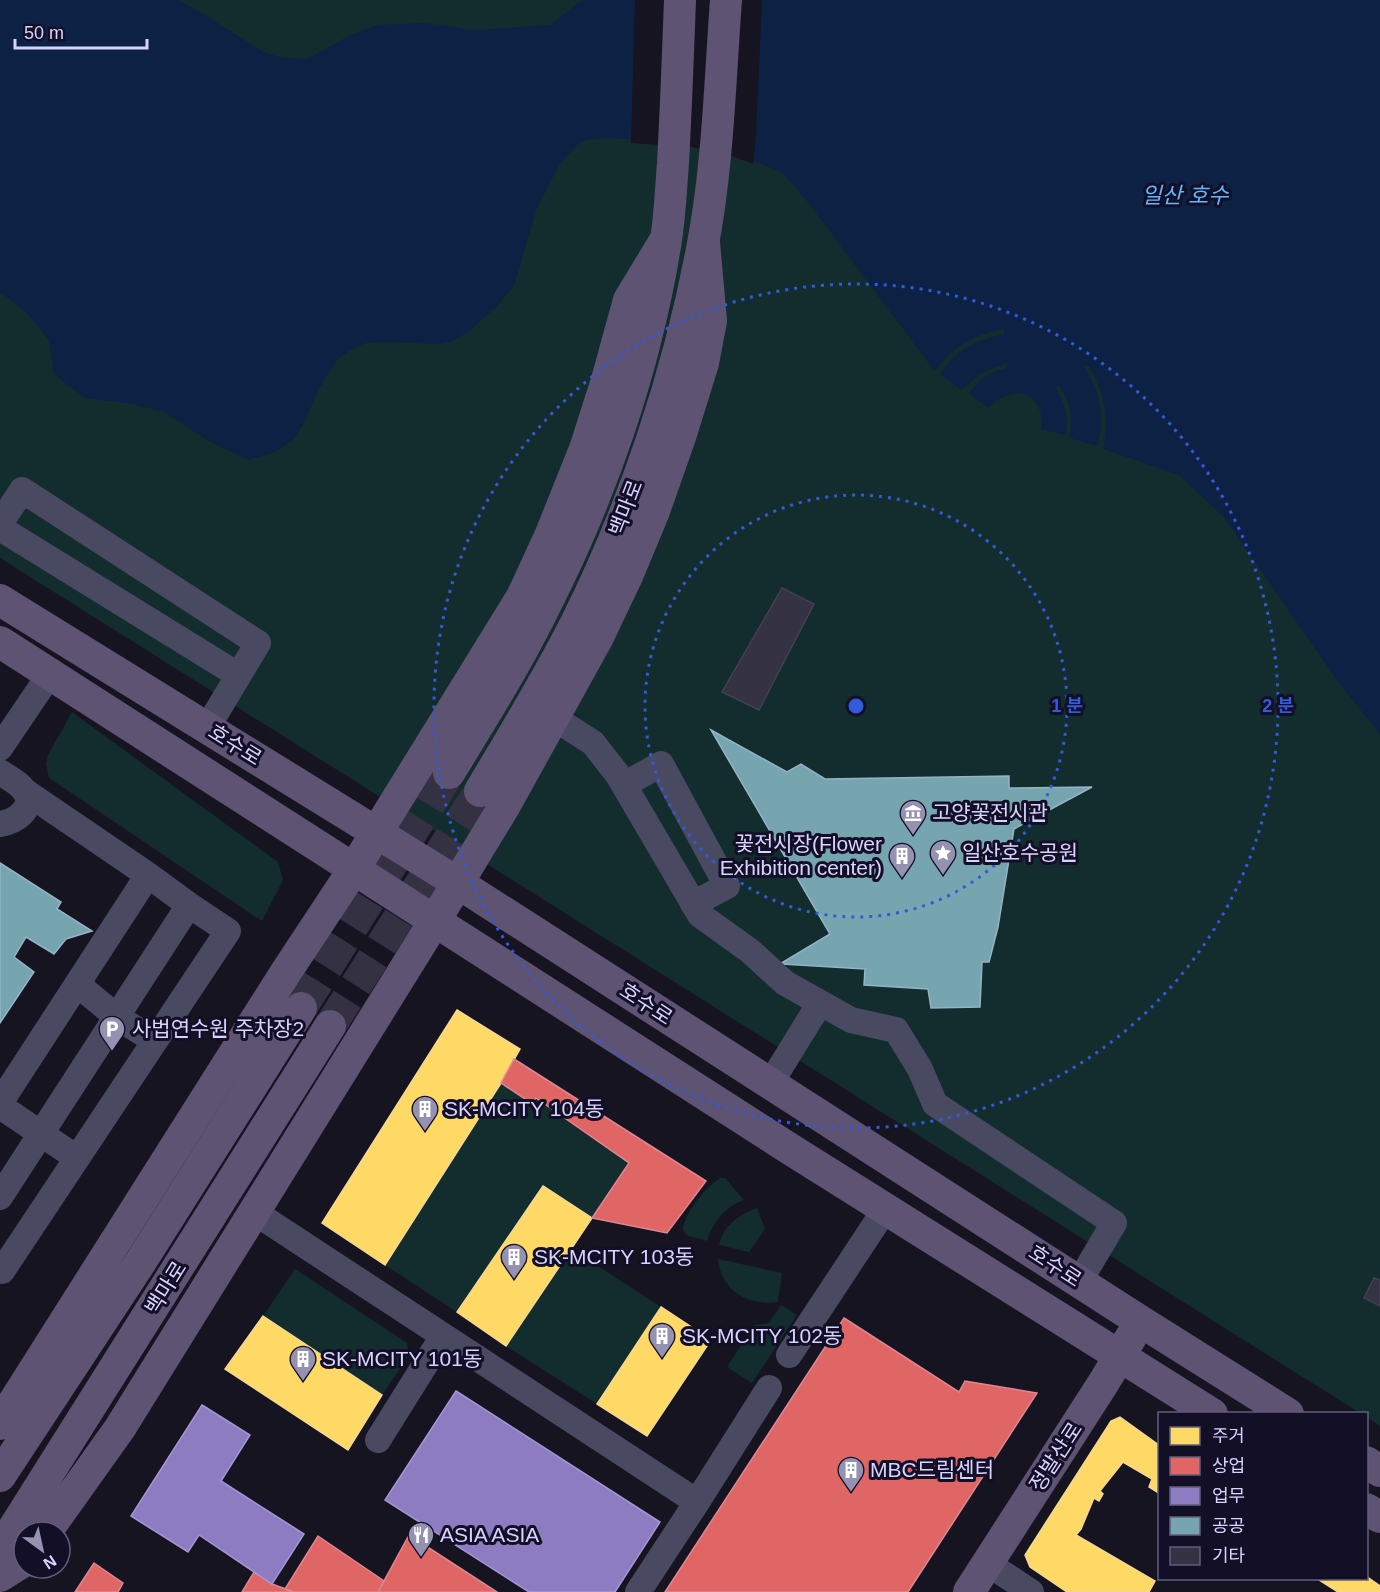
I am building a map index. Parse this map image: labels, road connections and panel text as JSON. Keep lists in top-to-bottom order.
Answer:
{
  "streets": {
    "main road": ["백마로", "호수로", "정발산로"]
  },
  "crossings": [
    ["호수로", "정발산로"]
  ],
  "water": ["일산 호수"],
  "places": {
    "museum": ["고양꽃전시관"],
    "place": ["일산호수공원"],
    "building": [
      "꽃전시장(Flower Exhibition center)",
      "SK-MCITY 104동",
      "SK-MCITY 103동",
      "SK-MCITY 102동",
      "SK-MCITY 101동",
      "MBC드림센터"
    ],
    "parking": ["사법연수원 주차장2"],
    "restaurant": ["ASIA ASIA"]
  },
  "legend": [
    "주거",
    "상업",
    "업무",
    "공공",
    "기타"
  ],
  "scale_bar": "50 m",
  "north": "bottom right",
  "rings": ["1 분", "2 분"]
}
